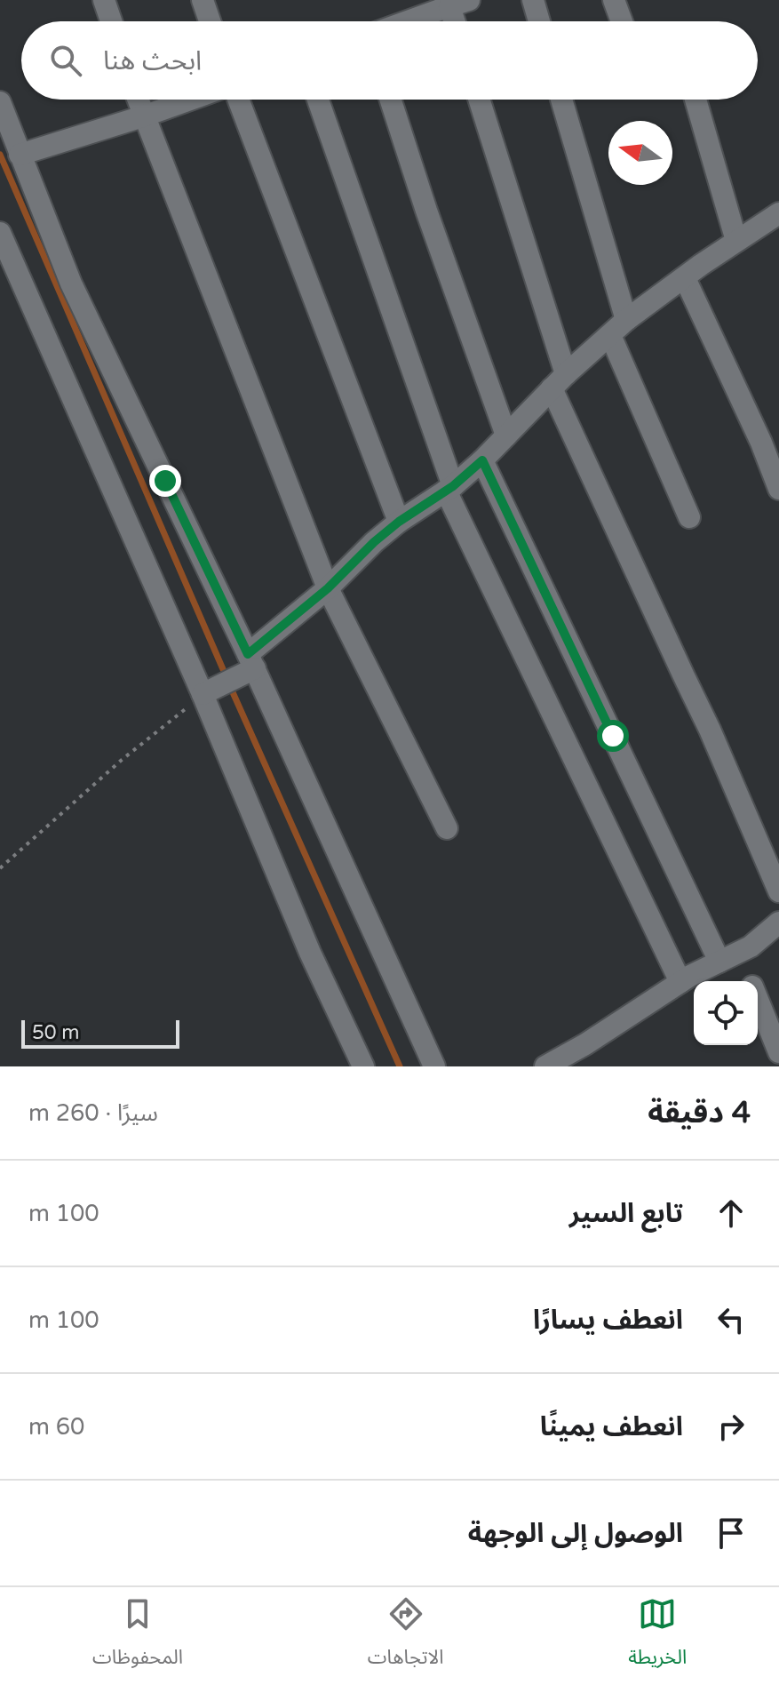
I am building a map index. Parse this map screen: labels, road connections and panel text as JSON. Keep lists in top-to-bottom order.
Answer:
{
  "scale_bar": "50 m",
  "north": "left",
  "page": {
    "search": "ابحث هنا",
    "scale": "50 m",
    "heading": ["4 دقيقة", "سيرًا · 260 m"],
    "list": [
      ["تابع السير", "100 m"],
      ["انعطف يسارًا", "100 m"],
      ["انعطف يمينًا", "60 m"],
      "الوصول إلى الوجهة"
    ],
    "nav": ["الخريطة", "الاتجاهات", "المحفوظات"]
  }
}
